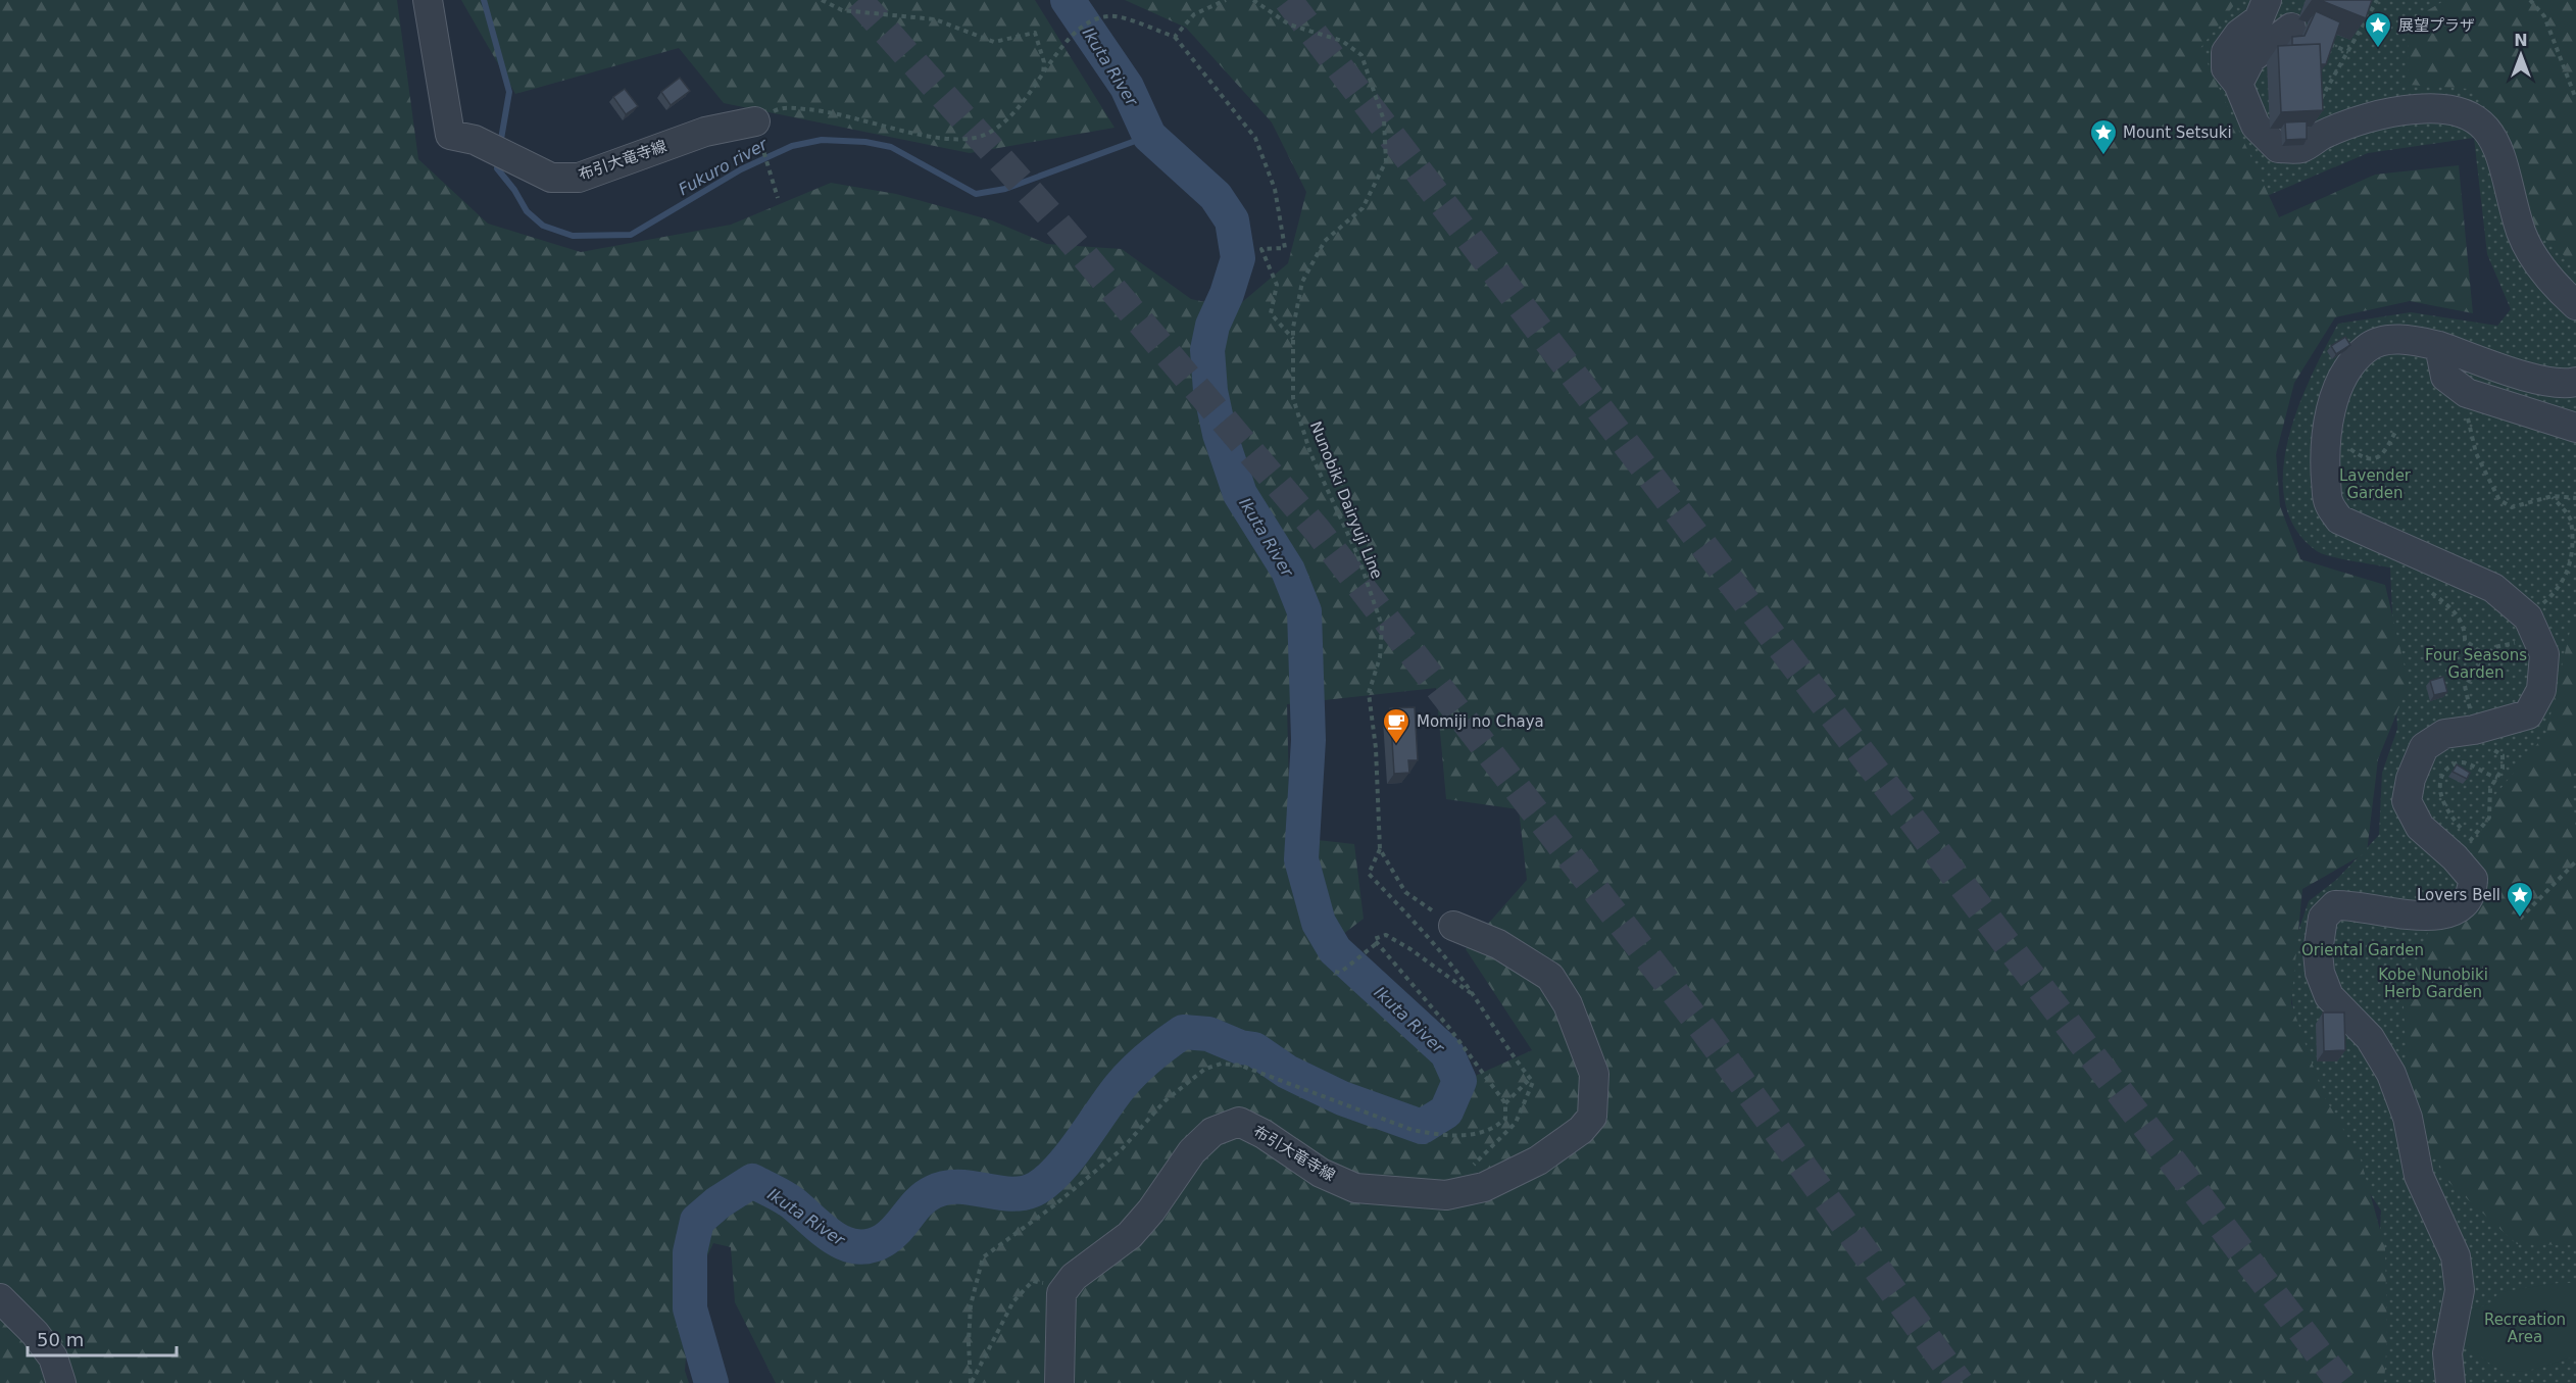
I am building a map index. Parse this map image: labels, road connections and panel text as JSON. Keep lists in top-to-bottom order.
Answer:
{
  "streets": {
    "street": ["布引大竜寺線"],
    "path": ["Nunobiki Dairyuji Line"]
  },
  "water": ["Ikuta River", "Fukuro river"],
  "parks": [
    "Lavender Garden",
    "Four Seasons Garden",
    "Oriental Garden",
    "Kobe Nunobiki Herb Garden",
    "Recreation Area"
  ],
  "places": {
    "place": ["展望プラザ", "Mount Setsuki", "Lovers Bell"],
    "cafe": ["Momiji no Chaya"]
  },
  "scale_bar": "50 m",
  "north": "top"
}
